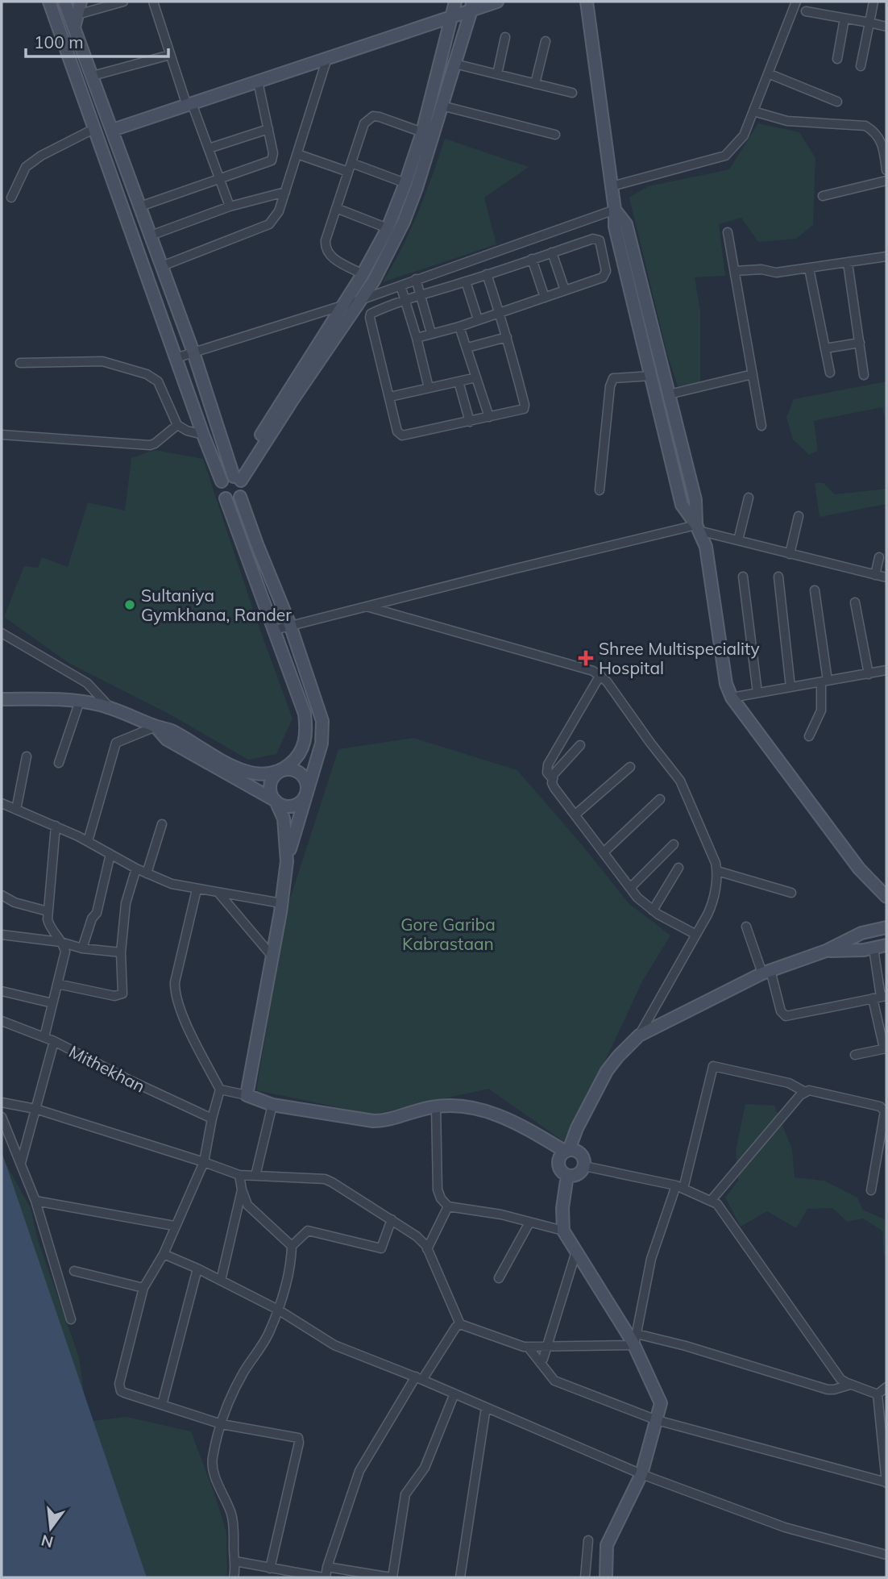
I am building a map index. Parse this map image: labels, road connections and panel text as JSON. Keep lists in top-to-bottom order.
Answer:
{
  "streets": {
    "street": ["Mithekhan"]
  },
  "parks": ["Gore Gariba Kabrastaan"],
  "places": {
    "other": ["Sultaniya Gymkhana, Rander"],
    "health": ["Shree Multispeciality Hospital"]
  },
  "scale_bar": "100 m",
  "north": "bottom"
}
